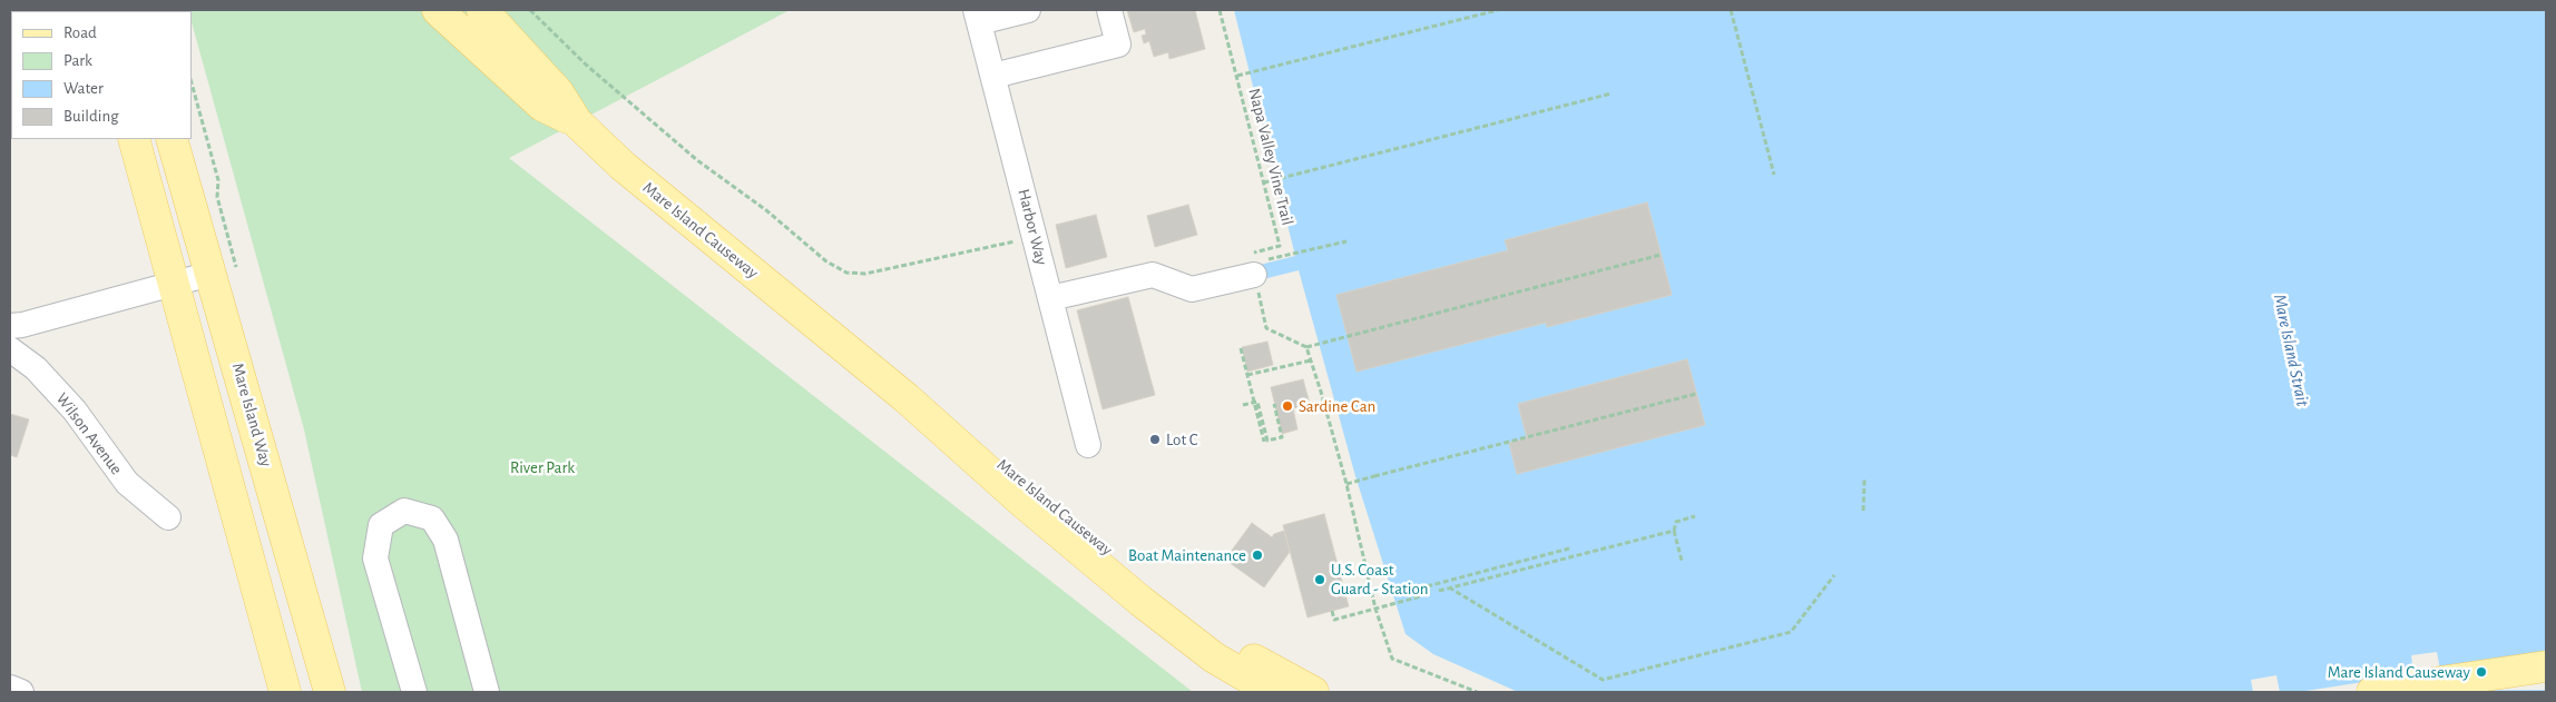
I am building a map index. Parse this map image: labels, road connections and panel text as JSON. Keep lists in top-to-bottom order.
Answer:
{
  "streets": {
    "main road": ["Mare Island Causeway", "Mare Island Way"],
    "street": ["Harbor Way", "Wilson Avenue"],
    "path": ["Napa Valley Vine Trail"]
  },
  "water": ["Mare Island Strait"],
  "parks": ["River Park"],
  "places": [
    "Sardine Can",
    "Lot C",
    "Boat Maintenance",
    "U.S. Coast Guard - Station",
    "Mare Island Causeway"
  ],
  "legend": [
    "Road",
    "Park",
    "Water",
    "Building"
  ]
}
